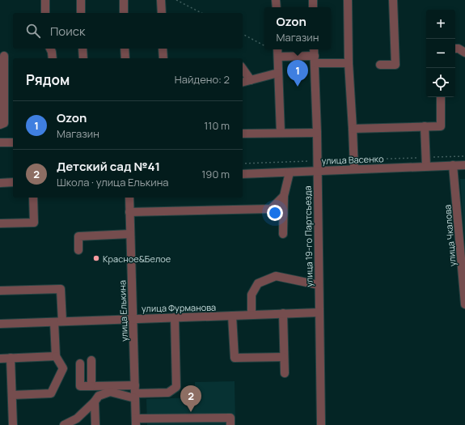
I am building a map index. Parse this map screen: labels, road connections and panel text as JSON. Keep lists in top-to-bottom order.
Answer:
{
  "streets": {
    "street": [
      "улица Васенко",
      "улица Чкалова",
      "улица 19-го Партсъезда",
      "улица Фурманова",
      "улица Елькина"
    ]
  },
  "crossings": [
    ["улица Васенко", "улица Чкалова"],
    ["улица Васенко", "улица 19-го Партсъезда"],
    ["улица 19-го Партсъезда", "улица Фурманова"],
    ["улица Фурманова", "улица Елькина"]
  ],
  "places": ["Красное&Белое"],
  "page": {
    "popup": ["Ozon", "Магазин"],
    "map_buttons": ["+", "−"],
    "search": "Поиск",
    "heading": ["Рядом", "Найдено: 2"],
    "pins": ["1", "2"],
    "list": [
      {
        "mark": "1",
        "name": "Ozon",
        "note": "Магазин",
        "value": "110 m"
      },
      {
        "mark": "2",
        "name": "Детский сад №41",
        "note": "Школа · улица Елькина",
        "value": "190 m"
      }
    ]
  }
}
